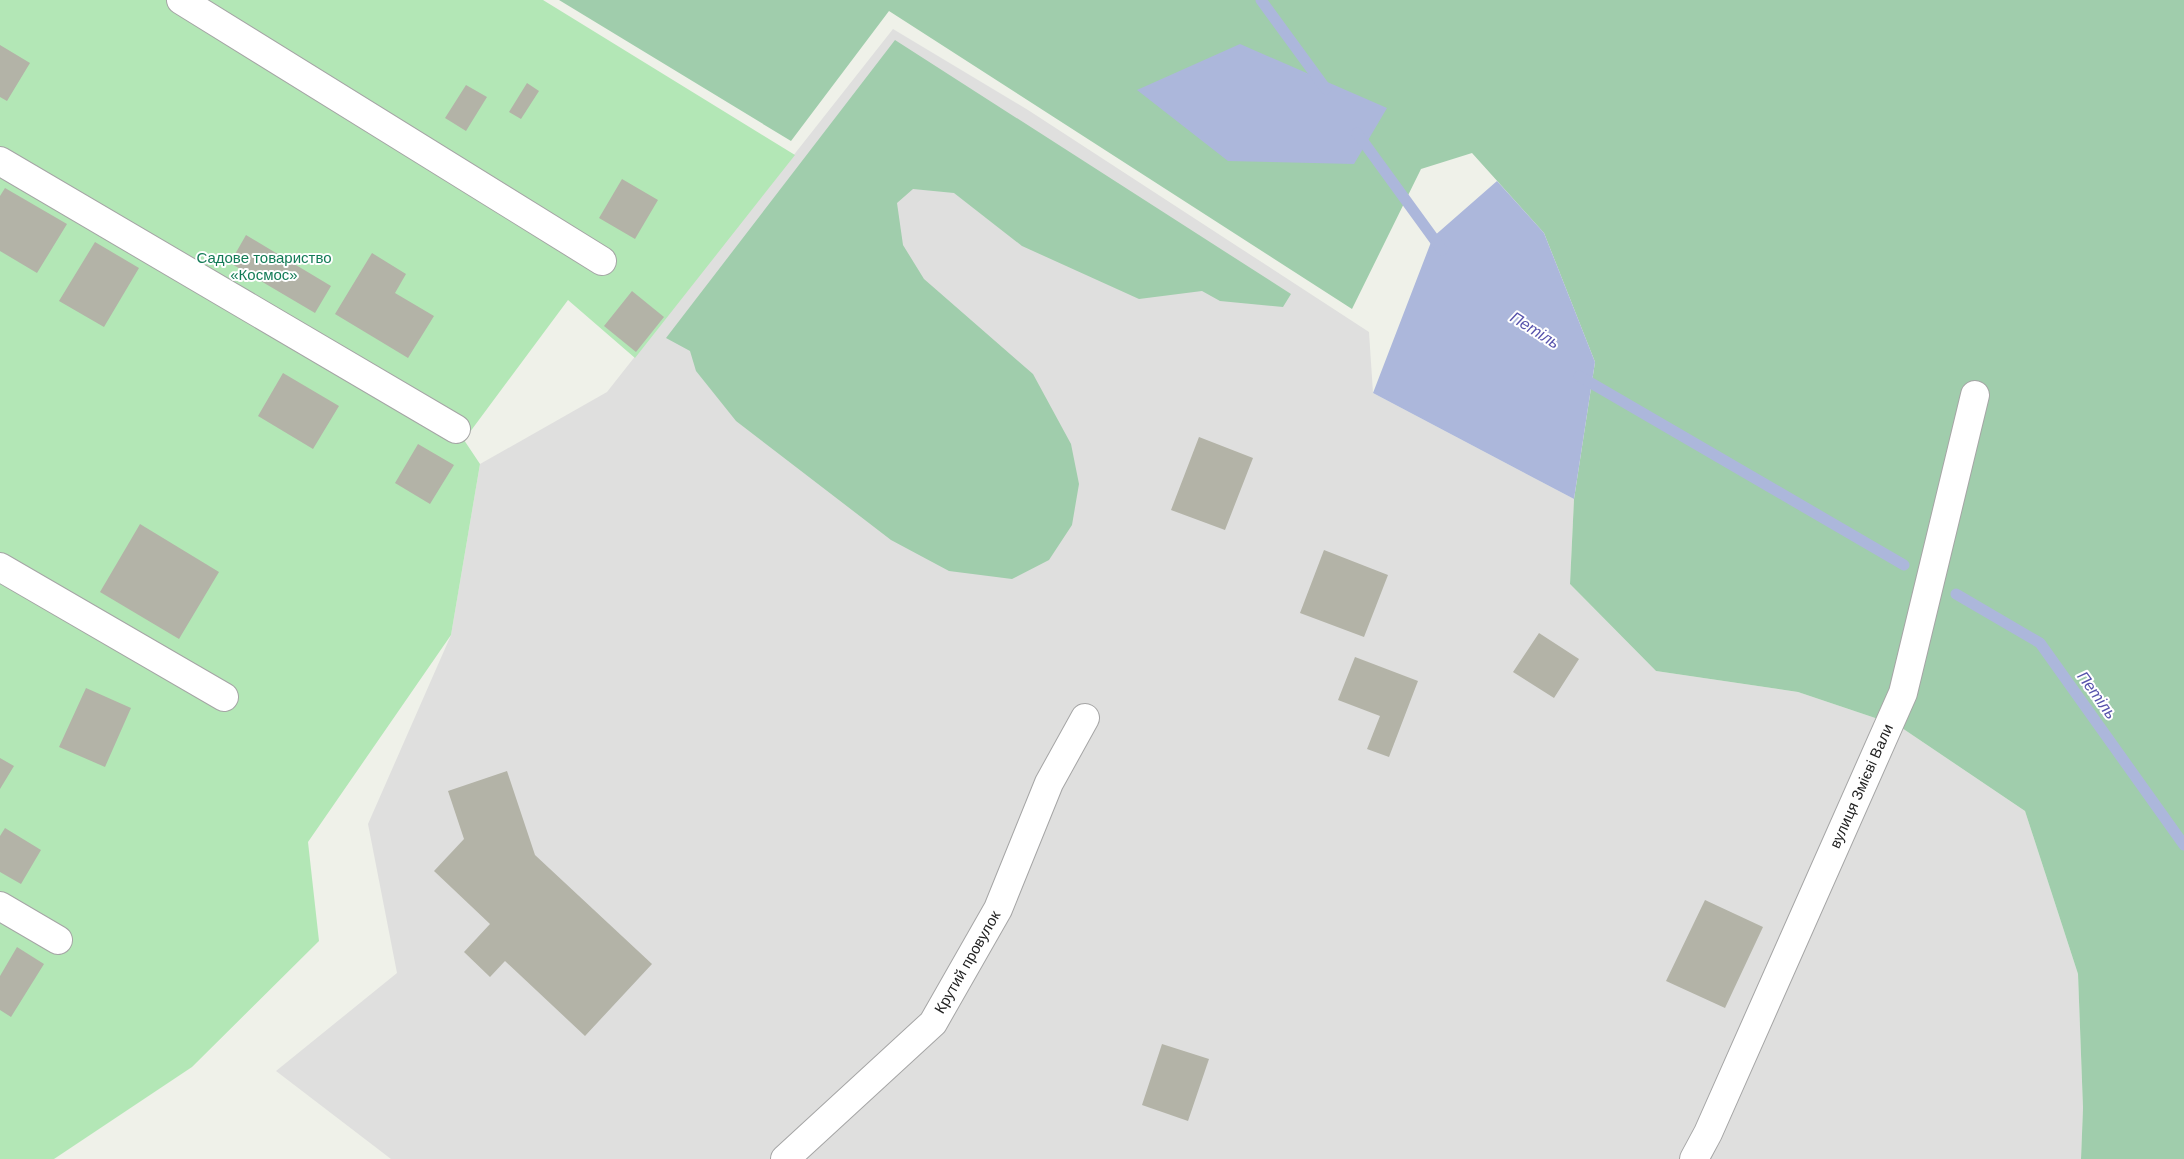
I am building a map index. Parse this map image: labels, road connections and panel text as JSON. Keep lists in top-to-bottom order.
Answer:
{
  "streets": {
    "street": ["вулиця Змієві Вали", "Крутий провулок"]
  },
  "water": ["Петіль"],
  "parks": ["Садове товариство «Космос»"]
}
